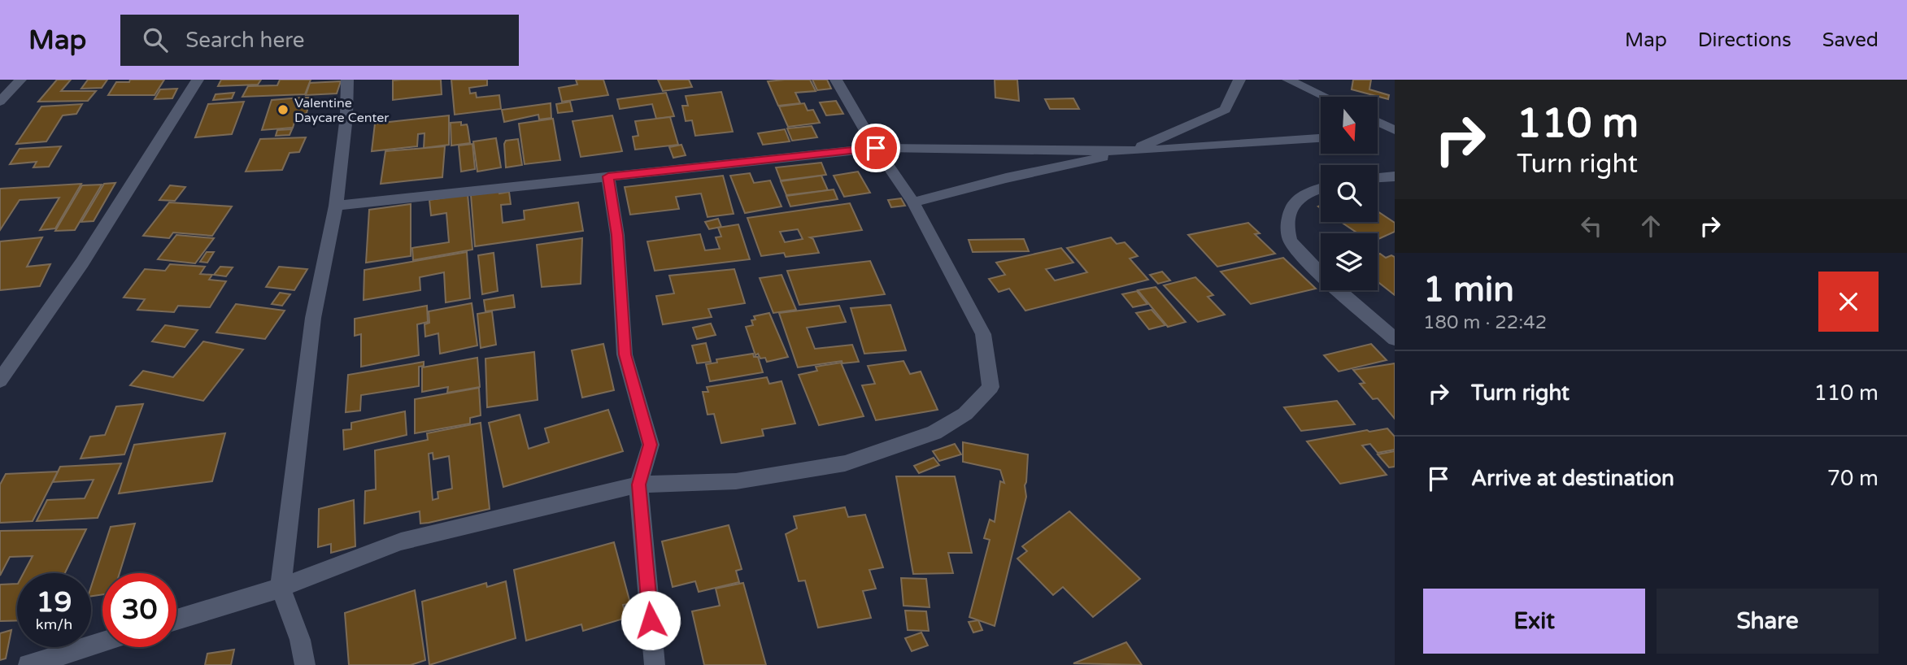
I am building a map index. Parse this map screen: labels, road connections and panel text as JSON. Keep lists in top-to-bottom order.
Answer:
{
  "places": ["Valentine Daycare Center"],
  "north": "bottom",
  "page": {
    "header": "Map",
    "search": "Search here",
    "nav": ["Map", "Directions", "Saved"],
    "turn": ["110 m", "Turn right"],
    "heading": ["1 min", "180 m · 22:42"],
    "list": [
      {
        "name": "Turn right",
        "value": "110 m"
      },
      {
        "name": "Arrive at destination",
        "value": "70 m"
      }
    ],
    "speed": "19 km/h",
    "limit": "30",
    "buttons": ["Exit", "Share"]
  }
}
